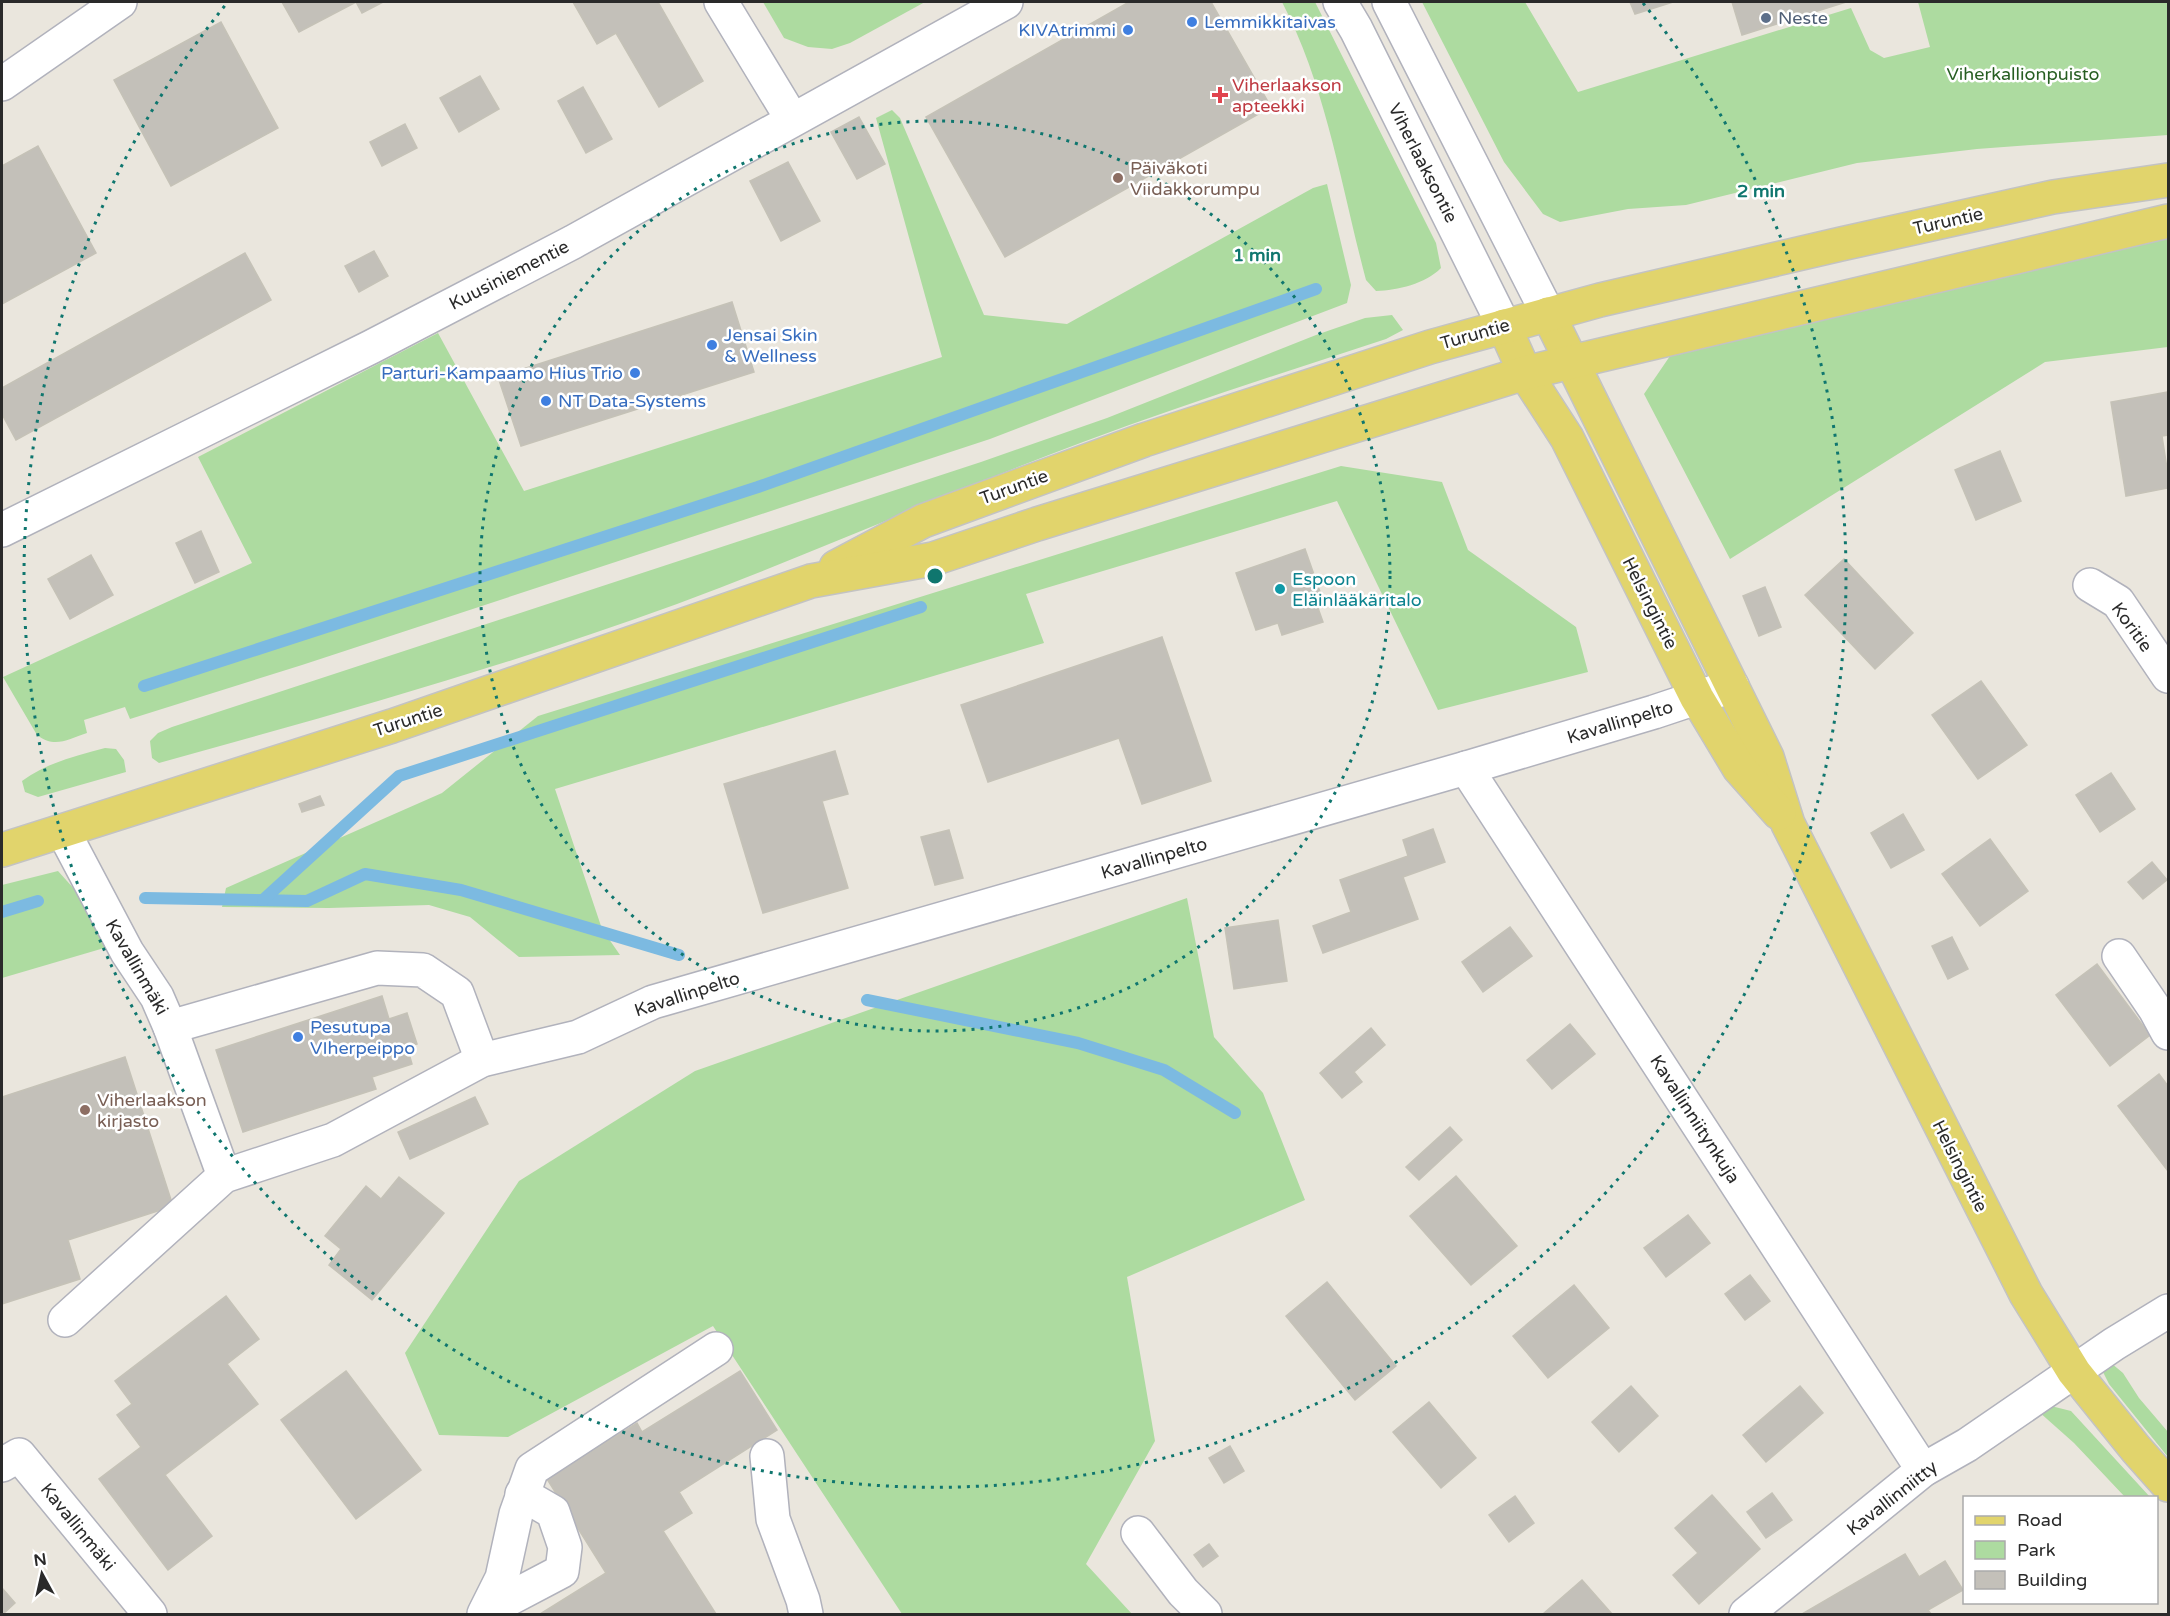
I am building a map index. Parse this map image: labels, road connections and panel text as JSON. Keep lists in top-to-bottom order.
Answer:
{
  "streets": {
    "main road": ["Turuntie", "Helsingintie"],
    "street": [
      "Viherlaaksontie",
      "Kuusiniementie",
      "Koritie",
      "Kavallinpelto",
      "Kavallinmäki",
      "Kavallinniitynkuja",
      "Kavallinniitty"
    ]
  },
  "crossings": [
    ["Viherlaaksontie", "Turuntie"],
    ["Viherlaaksontie", "Helsingintie"],
    ["Turuntie", "Helsingintie"],
    ["Turuntie", "Kavallinmäki"],
    ["Helsingintie", "Kavallinpelto"],
    ["Helsingintie", "Kavallinniitty"],
    ["Kavallinpelto", "Kavallinmäki"],
    ["Kavallinpelto", "Kavallinniitynkuja"],
    ["Kavallinniitynkuja", "Kavallinniitty"]
  ],
  "parks": ["Viherkallionpuisto"],
  "places": {
    "other": [
      "Neste",
      "Lemmikkitaivas",
      "KIVAtrimmi",
      "Päiväkoti Viidakkorumpu",
      "Jensai Skin & Wellness",
      "Parturi-Kampaamo Hius Trio",
      "NT Data-Systems",
      "Espoon Eläinlääkäritalo",
      "Pesutupa VIherpeippo",
      "Viherlaakson kirjasto"
    ],
    "health": ["Viherlaakson apteekki"]
  },
  "legend": ["Road", "Park", "Building"],
  "north": "top",
  "rings": ["2 min", "1 min"]
}
